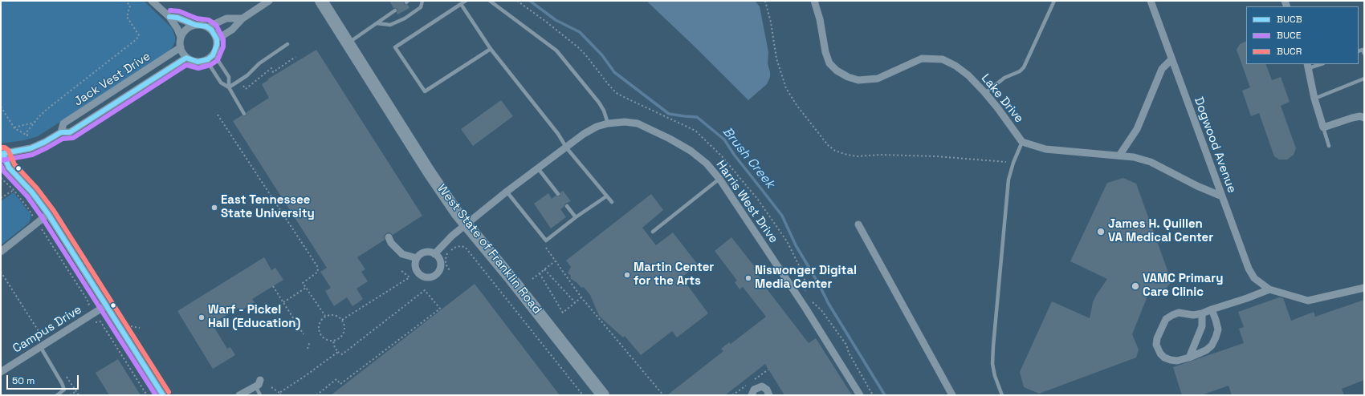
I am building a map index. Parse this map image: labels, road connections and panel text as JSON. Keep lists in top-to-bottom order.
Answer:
{
  "streets": {
    "highway": ["West State of Franklin Road"],
    "street": [
      "Jack Vest Drive",
      "Lake Drive",
      "Dogwood Avenue",
      "Harris West Drive",
      "Campus Drive"
    ]
  },
  "crossings": [
    ["Lake Drive", "Dogwood Avenue"],
    ["Harris West Drive", "West State of Franklin Road"]
  ],
  "water": ["Brush Creek"],
  "places": [
    "East Tennessee State University",
    "James H. Quillen VA Medical Center",
    "Martin Center for the Arts",
    "Niswonger Digital Media Center",
    "VAMC Primary Care Clinic",
    "Warf - Pickel Hall (Education)"
  ],
  "lines": ["transit line BUCE", "transit line BUCB", "transit line BUCR"],
  "legend": ["BUCB", "BUCE", "BUCR"],
  "scale_bar": "50 m"
}
